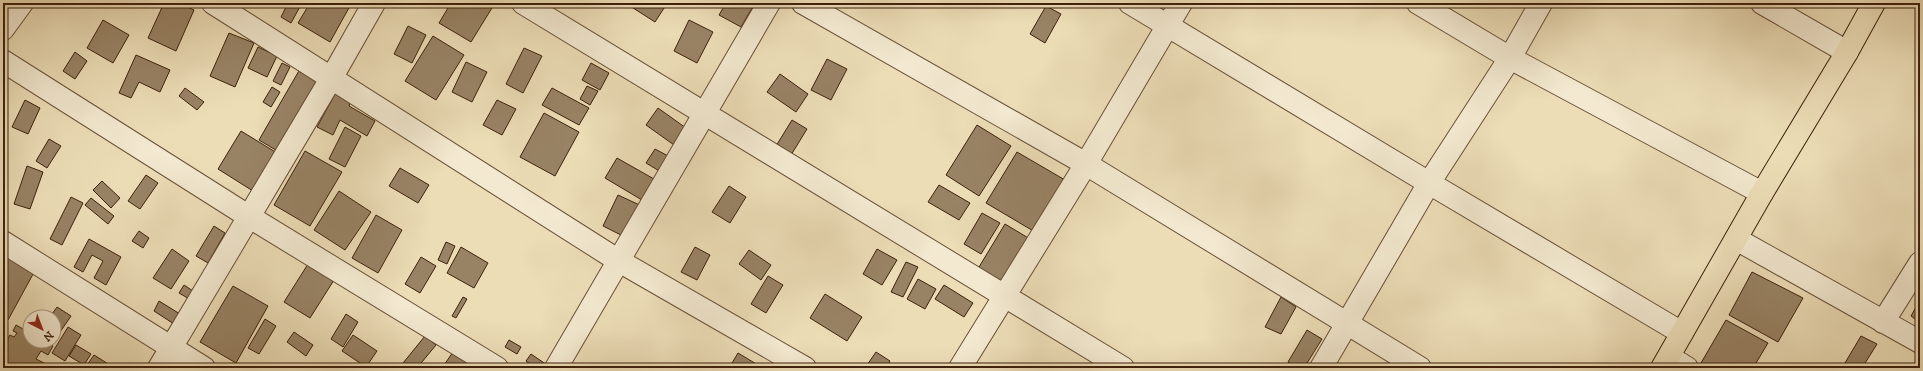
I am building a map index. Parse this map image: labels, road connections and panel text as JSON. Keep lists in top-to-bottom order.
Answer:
{
  "north": "bottom right"
}
